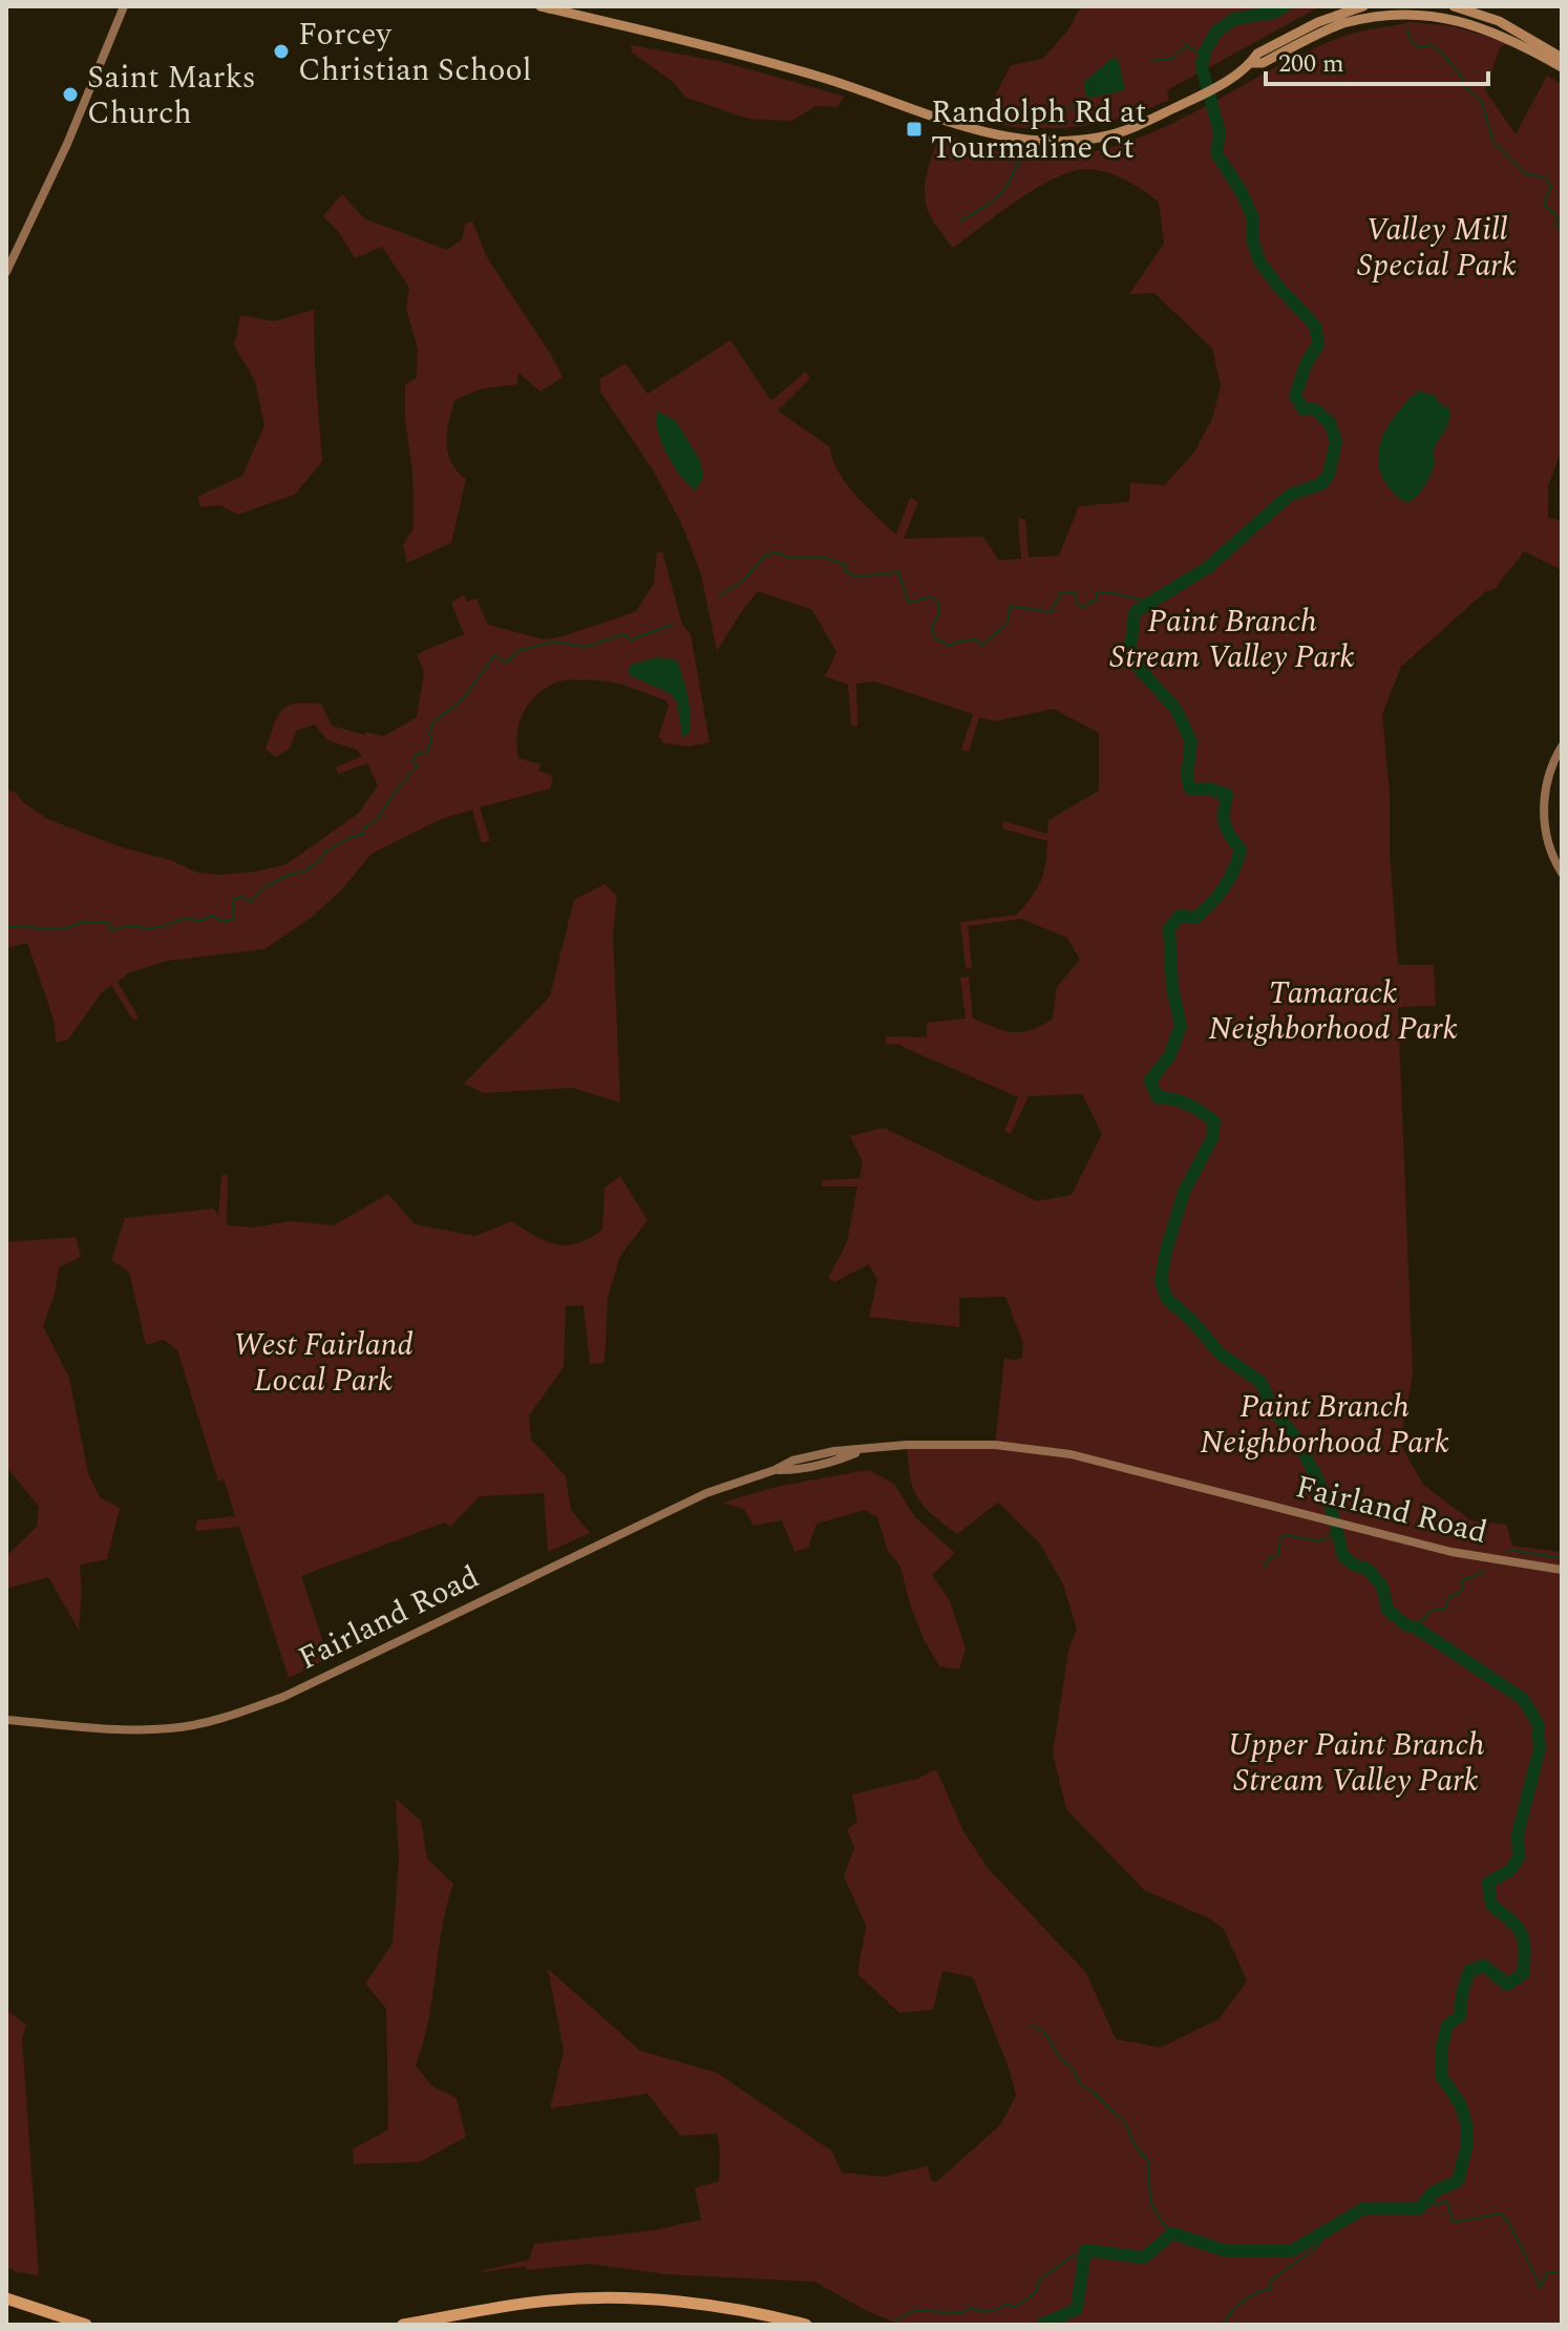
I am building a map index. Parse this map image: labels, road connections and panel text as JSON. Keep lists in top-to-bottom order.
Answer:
{
  "streets": {
    "main road": ["Fairland Road"]
  },
  "parks": [
    "Valley Mill Special Park",
    "Paint Branch Stream Valley Park",
    "Tamarack Neighborhood Park",
    "West Fairland Local Park",
    "Paint Branch Neighborhood Park",
    "Upper Paint Branch Stream Valley Park"
  ],
  "places": {
    "other": ["Forcey Christian School", "Saint Marks Church"],
    "transit": ["Randolph Rd at Tourmaline Ct"]
  },
  "scale_bar": "200 m"
}
